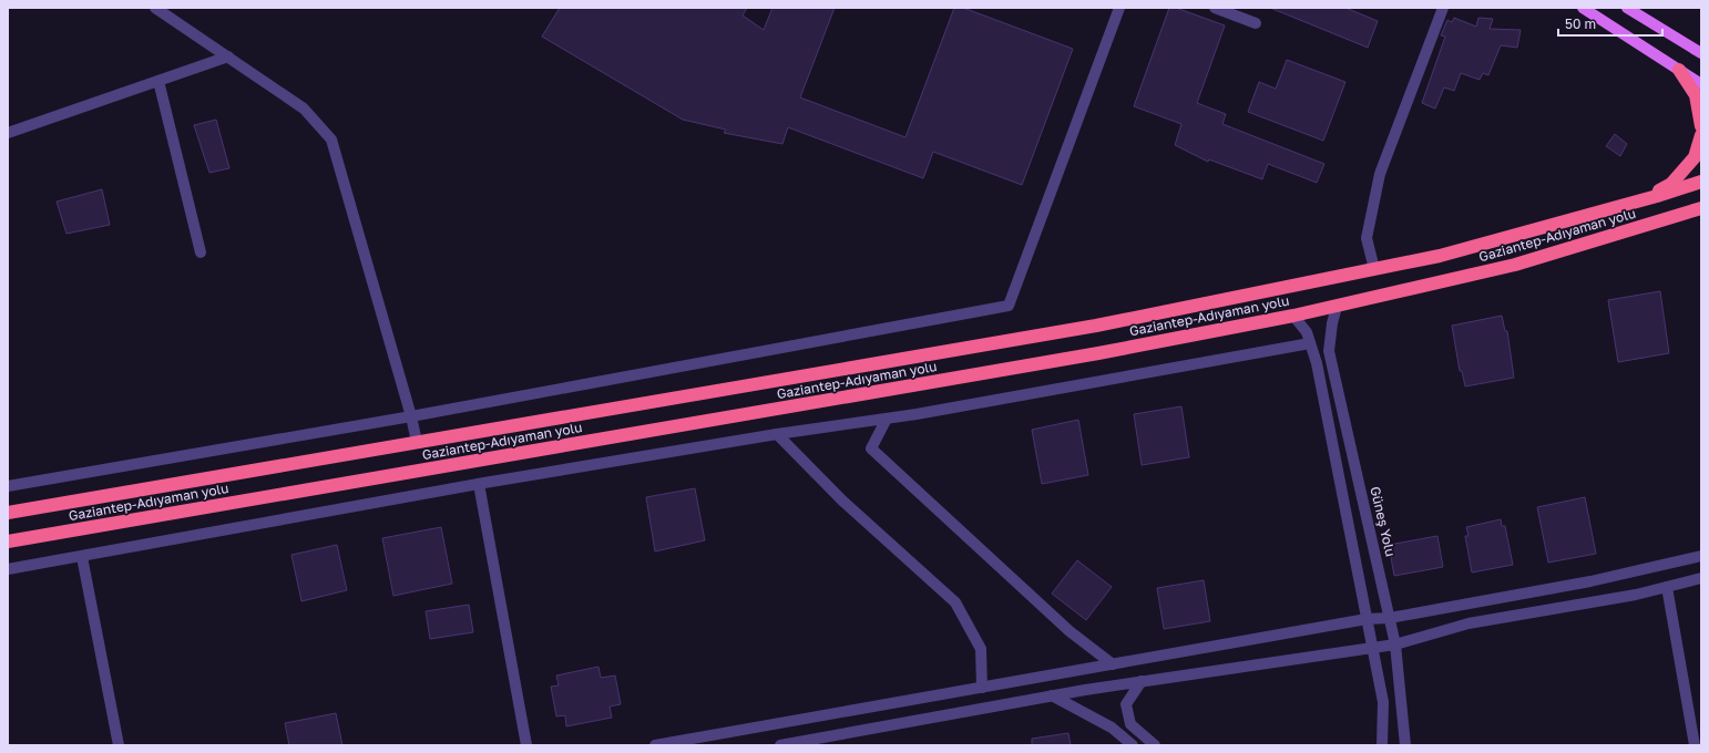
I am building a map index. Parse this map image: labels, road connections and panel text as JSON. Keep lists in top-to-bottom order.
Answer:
{
  "streets": {
    "highway": ["Gaziantep-Adıyaman yolu"],
    "street": ["Güneş Yolu"]
  },
  "crossings": [
    ["Gaziantep-Adıyaman yolu", "Güneş Yolu"]
  ],
  "scale_bar": "50 m"
}
